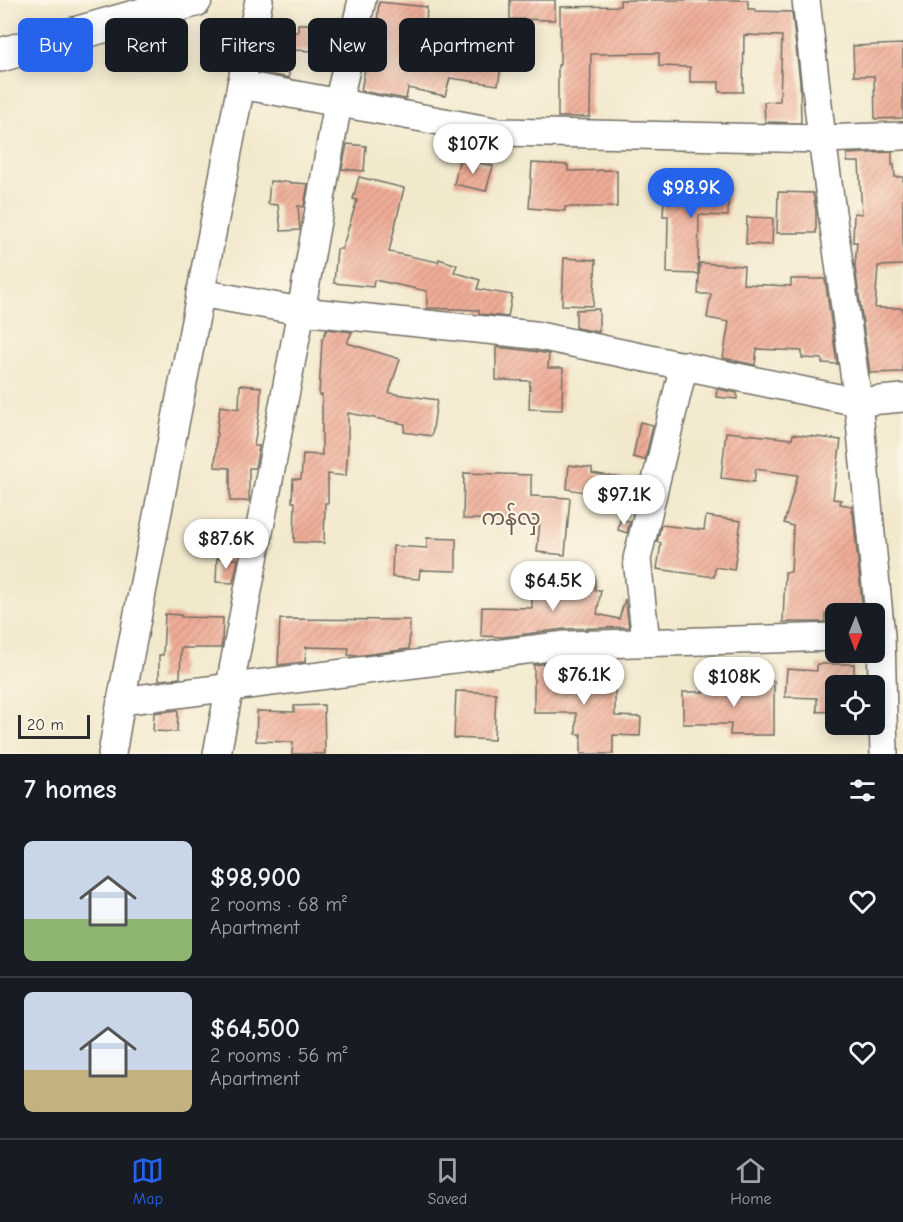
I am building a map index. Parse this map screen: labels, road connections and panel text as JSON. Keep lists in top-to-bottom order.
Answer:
{
  "districts": ["ကန်လှ"],
  "scale_bar": "20 m",
  "north": "bottom",
  "page": {
    "chip": [
      "Buy",
      "Rent",
      "Filters",
      "New",
      "Apartment"
    ],
    "price": [
      "$107K",
      "$98.9K",
      "$97.1K",
      "$87.6K",
      "$64.5K",
      "$76.1K",
      "$108K"
    ],
    "scale": "20 m",
    "heading": "7 homes",
    "list": [
      {
        "name": "$98,900",
        "note": "2 rooms · 68 m² · Apartment"
      },
      {
        "name": "$64,500",
        "note": "2 rooms · 56 m² · Apartment"
      }
    ],
    "tabs": ["Map", "Saved", "Home"]
  }
}
